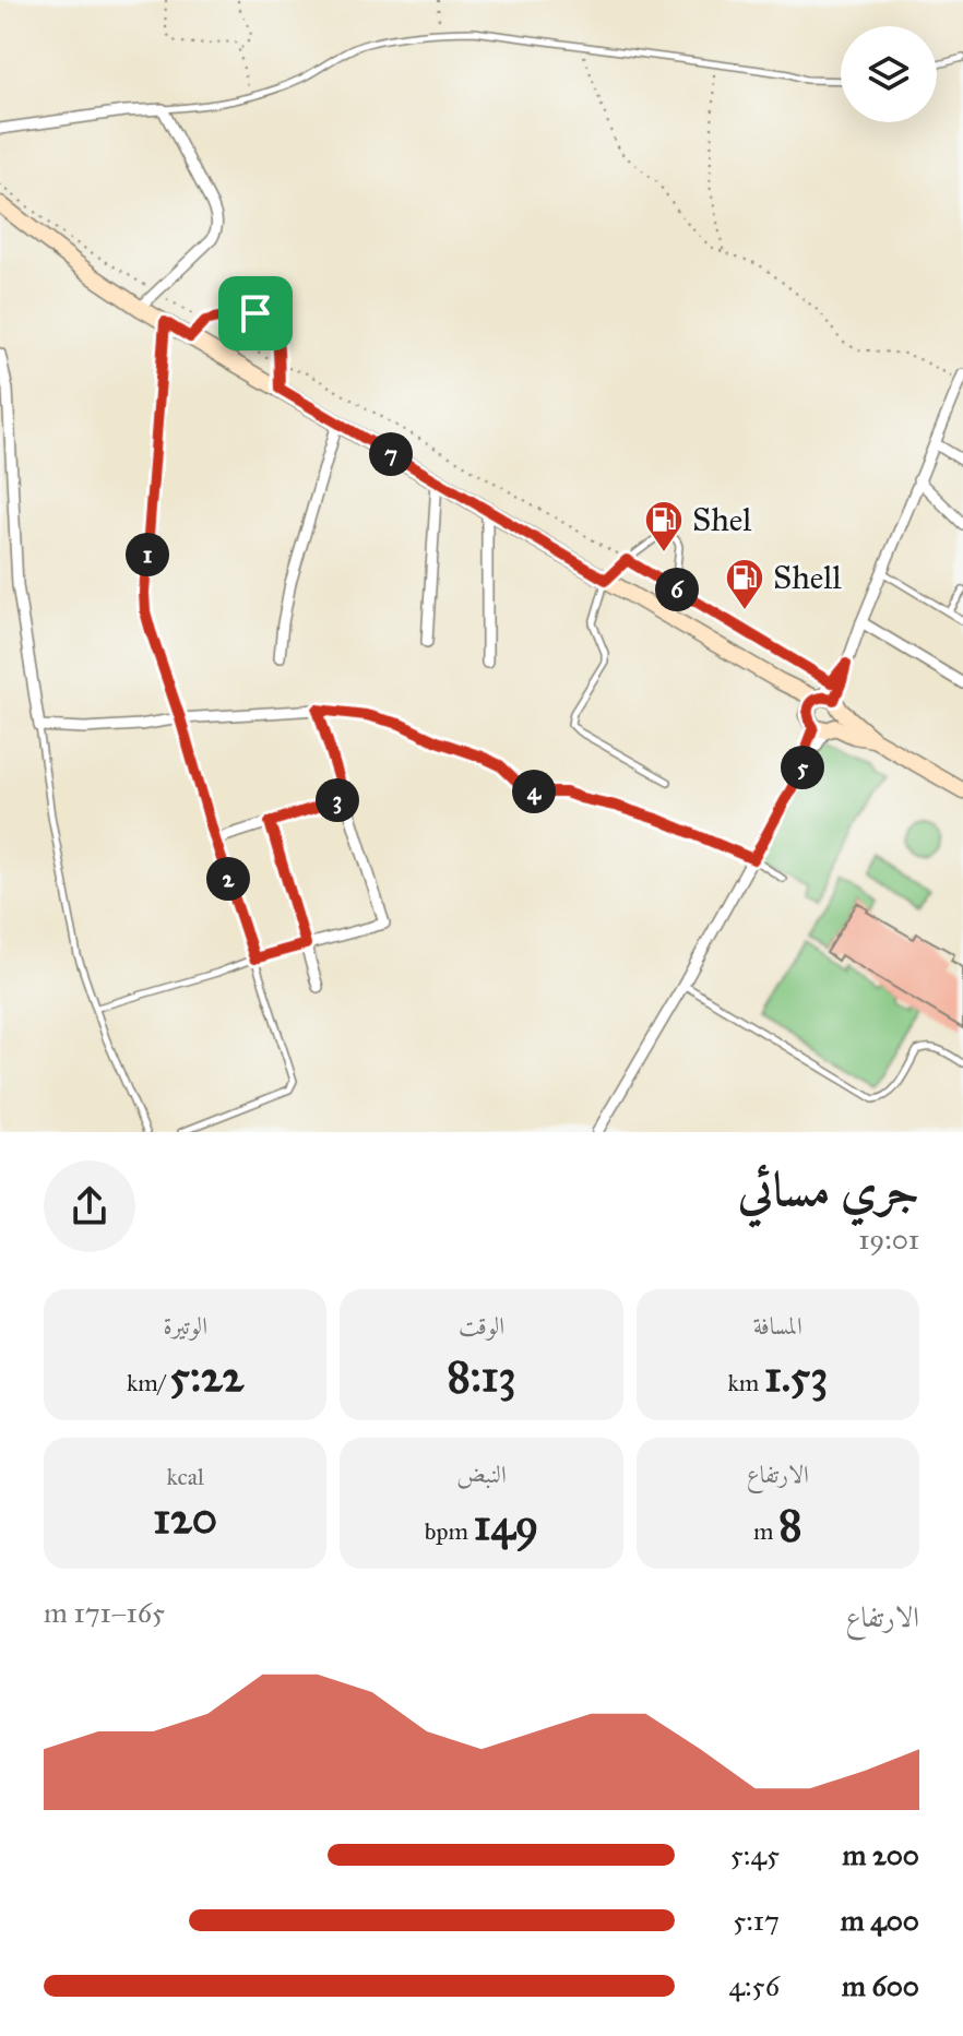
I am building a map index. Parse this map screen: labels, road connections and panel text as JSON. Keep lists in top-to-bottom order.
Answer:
{
  "places": {
    "fuel station": ["Shel", "Shell"]
  },
  "page": {
    "pins": [
      "7",
      "1",
      "6",
      "5",
      "4",
      "3",
      "2"
    ],
    "heading": ["جري مسائي", "19:01"],
    "stats": [
      ["المسافة", "1.53 km"],
      ["الوقت", "8:13"],
      ["الوتيرة", "5:22 /km"],
      ["الارتفاع", "8 m"],
      ["النبض", "149 bpm"],
      ["kcal", "120"]
    ],
    "chart": ["الارتفاع", "165–171 m"],
    "list": [
      {
        "name": "200 m",
        "note": "5:45"
      },
      {
        "name": "400 m",
        "note": "5:17"
      },
      {
        "name": "600 m",
        "note": "4:56"
      }
    ]
  }
}
